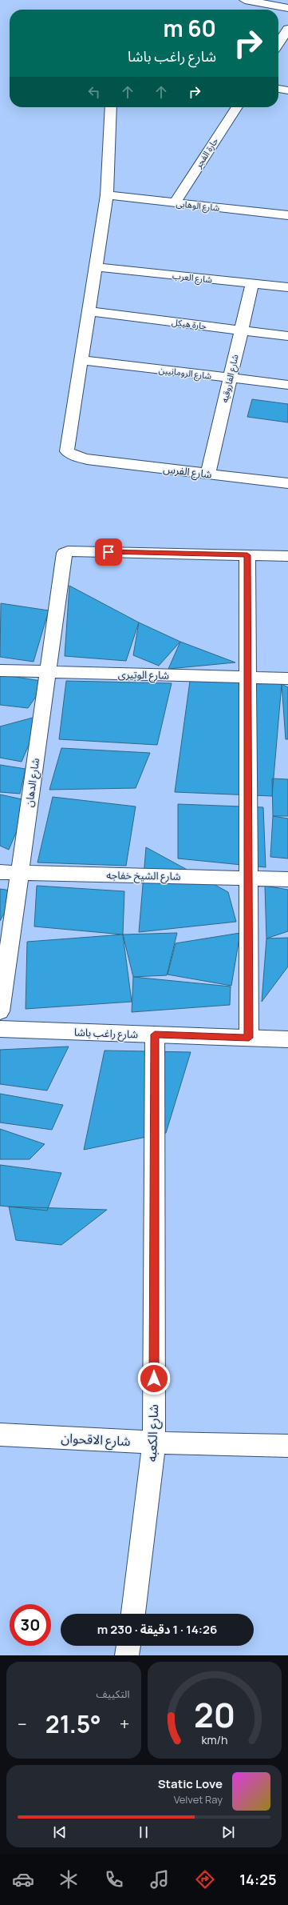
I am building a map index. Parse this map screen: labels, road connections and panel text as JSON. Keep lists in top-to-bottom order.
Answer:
{
  "streets": {
    "street": [
      "حارة الفجر",
      "شارع الوهابى",
      "شارع العرب",
      "حارة هيكل",
      "شارع الرومانيين",
      "شارع الفاروقيه",
      "شارع الفرس",
      "شارع الوتيرى",
      "شارع الدهان",
      "شارع الشيخ خفاجه",
      "شارع راغب باشا",
      "شارع الكعبه",
      "شارع الاقحوان"
    ]
  },
  "crossings": [
    ["حارة الفجر", "شارع الوهابى"],
    ["شارع العرب", "شارع الفاروقيه"],
    ["حارة هيكل", "شارع الفاروقيه"],
    ["شارع الرومانيين", "شارع الفاروقيه"],
    ["شارع الرومانيين", "شارع الفرس"],
    ["شارع الفاروقيه", "شارع الفرس"],
    ["شارع الوتيرى", "شارع الدهان"],
    ["شارع الدهان", "شارع الشيخ خفاجه"],
    ["شارع راغب باشا", "شارع الكعبه"],
    ["شارع الكعبه", "شارع الاقحوان"]
  ],
  "page": {
    "turn": ["60 m", "شارع راغب باشا"],
    "limit": "30",
    "trip": "14:26 · 1 دقيقة · 230 m",
    "tile": "التكييف",
    "heat": ["−", "21.5°", "+"],
    "song": ["Static Love", "Velvet Ray"],
    "tabs": "14:25",
    "gauge": ["20", "km/h"]
  }
}
